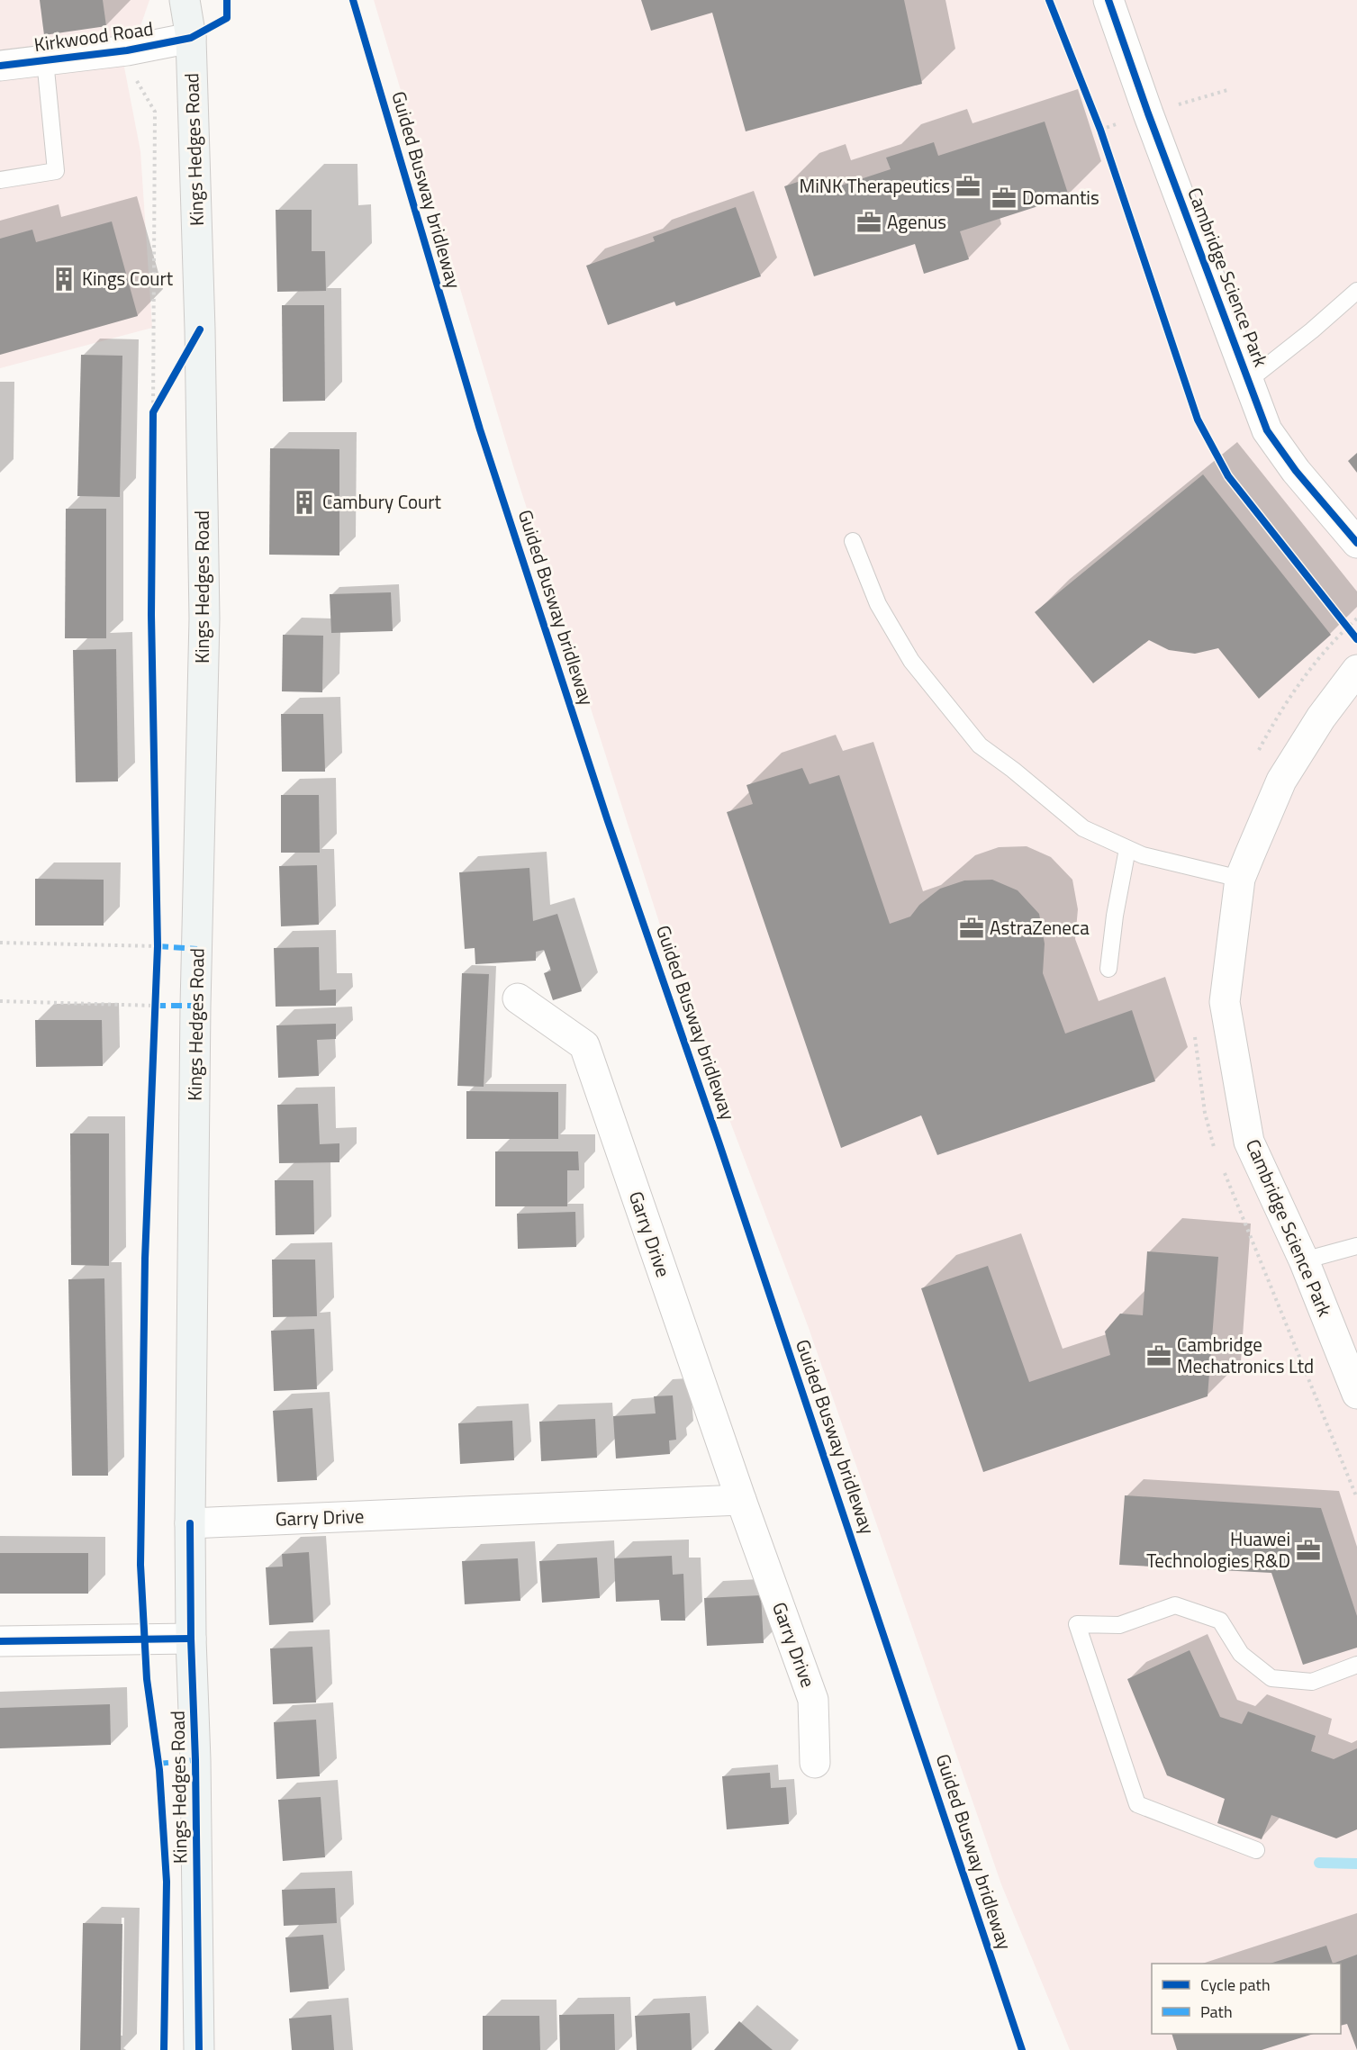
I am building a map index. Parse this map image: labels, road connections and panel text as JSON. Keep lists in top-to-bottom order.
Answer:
{
  "streets": {
    "street": [
      "Kirkwood Road",
      "Kings Hedges Road",
      "Cambridge Science Park",
      "Garry Drive"
    ],
    "cycle path": ["Guided Busway bridleway"]
  },
  "crossings": [
    ["Kirkwood Road", "Kings Hedges Road"],
    ["Kings Hedges Road", "Garry Drive"]
  ],
  "places": {
    "office": [
      "MiNK Therapeutics",
      "Domantis",
      "Agenus",
      "AstraZeneca",
      "Cambridge Mechatronics Ltd",
      "Huawei Technologies R&D"
    ],
    "building": ["Kings Court", "Cambury Court"]
  },
  "legend": ["Cycle path", "Path"]
}
